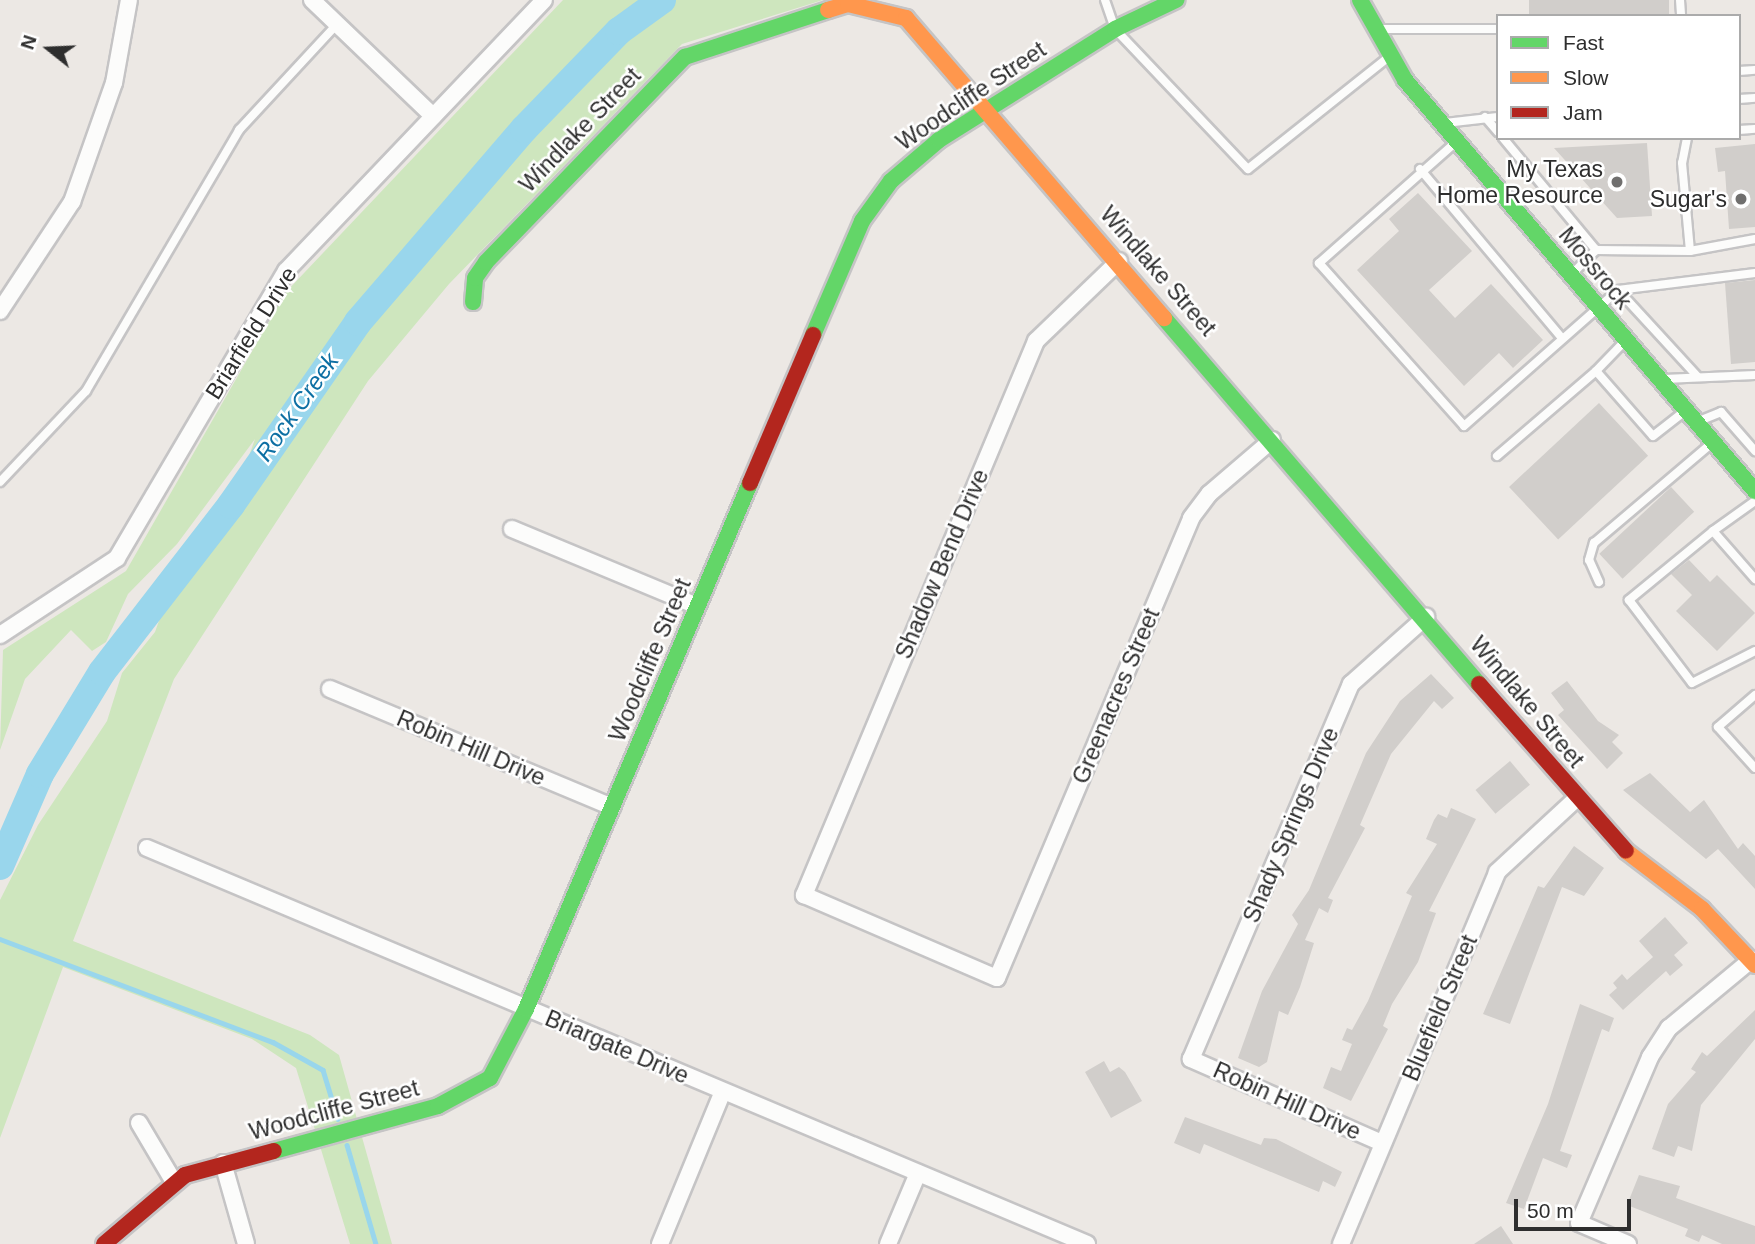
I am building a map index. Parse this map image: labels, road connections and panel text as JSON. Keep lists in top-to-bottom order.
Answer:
{
  "streets": {
    "street": [
      "Woodcliffe Street",
      "Windlake Street",
      "Mossrock",
      "Briarfield Drive",
      "Shadow Bend Drive",
      "Greenacres Street",
      "Robin Hill Drive",
      "Shady Springs Drive",
      "Bluefield Street",
      "Briargate Drive"
    ]
  },
  "crossings": [
    ["Woodcliffe Street", "Windlake Street"],
    ["Woodcliffe Street", "Robin Hill Drive"],
    ["Woodcliffe Street", "Briargate Drive"],
    ["Windlake Street", "Shadow Bend Drive"],
    ["Windlake Street", "Greenacres Street"],
    ["Windlake Street", "Shady Springs Drive"],
    ["Windlake Street", "Bluefield Street"],
    ["Shadow Bend Drive", "Greenacres Street"],
    ["Robin Hill Drive", "Shady Springs Drive"],
    ["Robin Hill Drive", "Bluefield Street"]
  ],
  "water": ["Rock Creek"],
  "places": ["My Texas Home Resource", "Sugar's"],
  "legend": ["Fast", "Slow", "Jam"],
  "scale_bar": "50 m",
  "north": "left"
}
